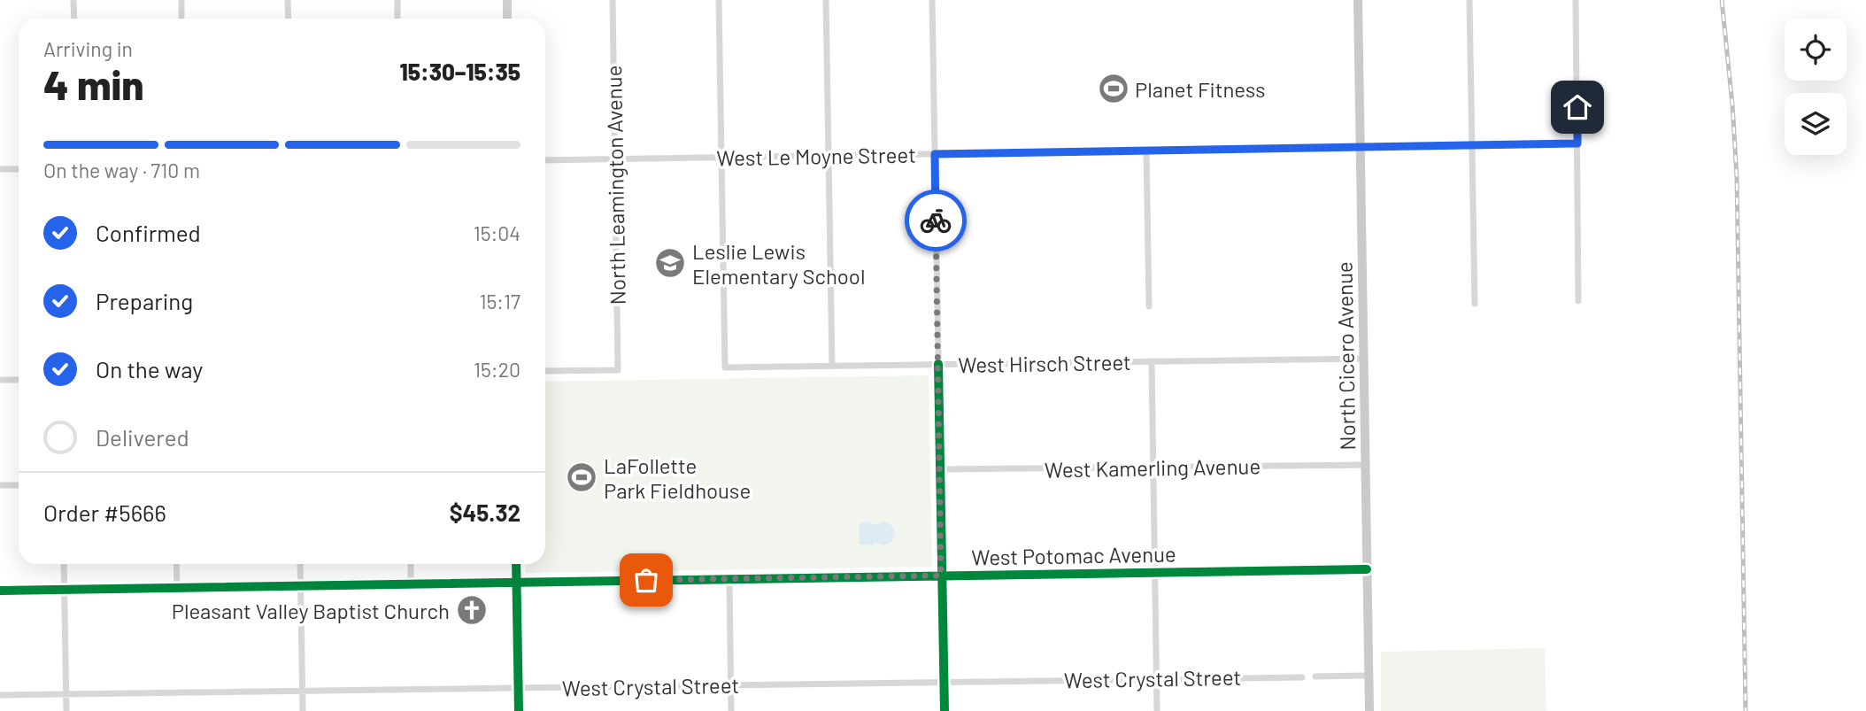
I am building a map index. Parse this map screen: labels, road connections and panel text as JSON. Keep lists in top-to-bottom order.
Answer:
{
  "streets": {
    "main road": ["North Cicero Avenue"],
    "street": [
      "West Le Moyne Street",
      "North Leamington Avenue",
      "West Hirsch Street",
      "West Kamerling Avenue",
      "West Potomac Avenue",
      "West Crystal Street"
    ]
  },
  "crossings": [
    ["West Le Moyne Street", "North Leamington Avenue"],
    ["West Le Moyne Street", "North Cicero Avenue"],
    ["West Le Moyne Street", "West Hirsch Street"],
    ["North Cicero Avenue", "West Hirsch Street"],
    ["North Cicero Avenue", "West Kamerling Avenue"],
    ["North Cicero Avenue", "West Potomac Avenue"]
  ],
  "places": {
    "sports": ["Planet Fitness", "LaFollette Park Fieldhouse"],
    "school or university": ["Leslie Lewis Elementary School"],
    "church": ["Pleasant Valley Baptist Church"]
  },
  "page": {
    "heading": ["4 min", "Arriving in", "15:30–15:35"],
    "panel": ["Order #5666", "$45.32"],
    "bar": "On the way · 710 m",
    "list": [
      ["Confirmed", "15:04"],
      ["Preparing", "15:17"],
      ["On the way", "15:20"],
      "Delivered"
    ]
  }
}
